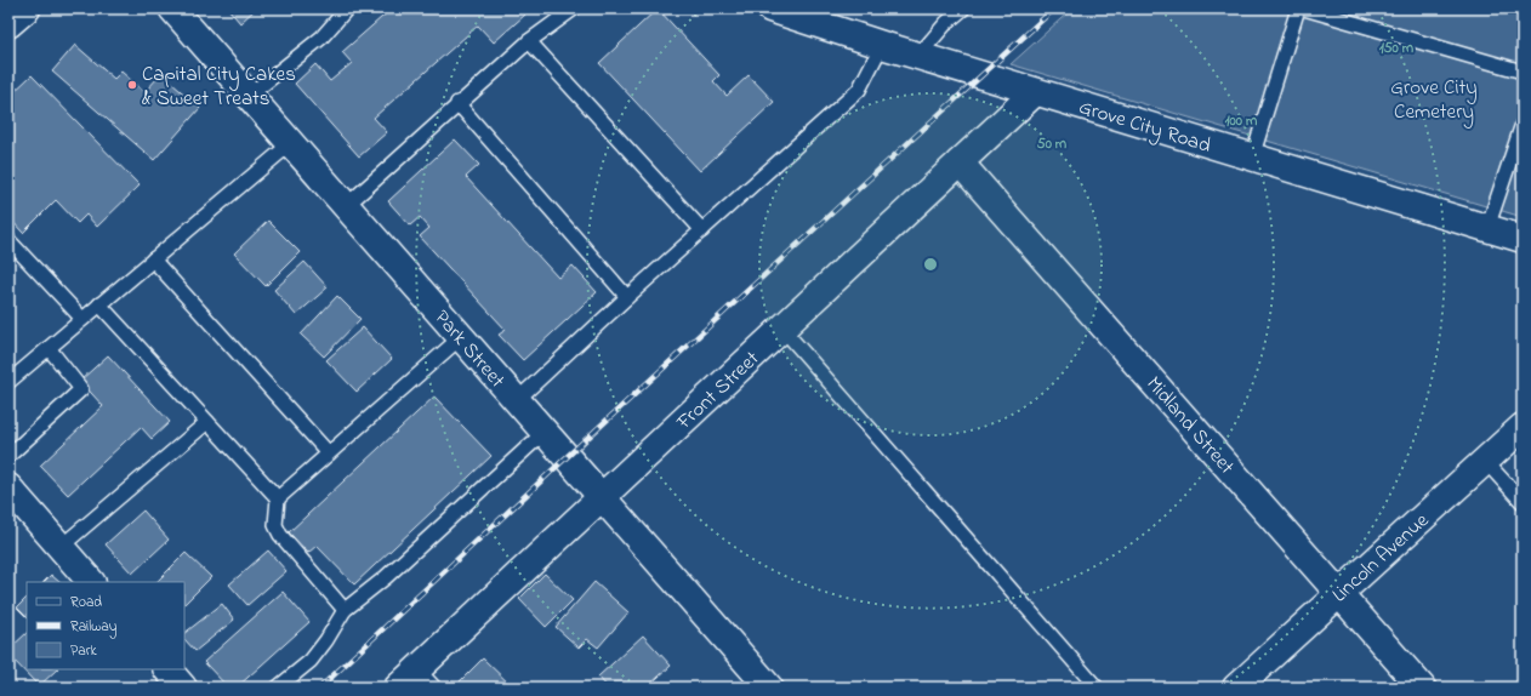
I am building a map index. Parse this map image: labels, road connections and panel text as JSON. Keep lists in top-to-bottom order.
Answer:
{
  "streets": {
    "street": [
      "Grove City Road",
      "Park Street",
      "Front Street",
      "Midland Street",
      "Lincoln Avenue"
    ]
  },
  "crossings": [
    ["Grove City Road", "Front Street"],
    ["Park Street", "Front Street"],
    ["Front Street", "Midland Street"],
    ["Midland Street", "Lincoln Avenue"]
  ],
  "parks": ["Grove City Cemetery"],
  "places": ["Capital City Cakes & Sweet Treats"],
  "legend": ["Road", "Railway", "Park"],
  "rings": ["150 m", "100 m", "50 m"]
}
